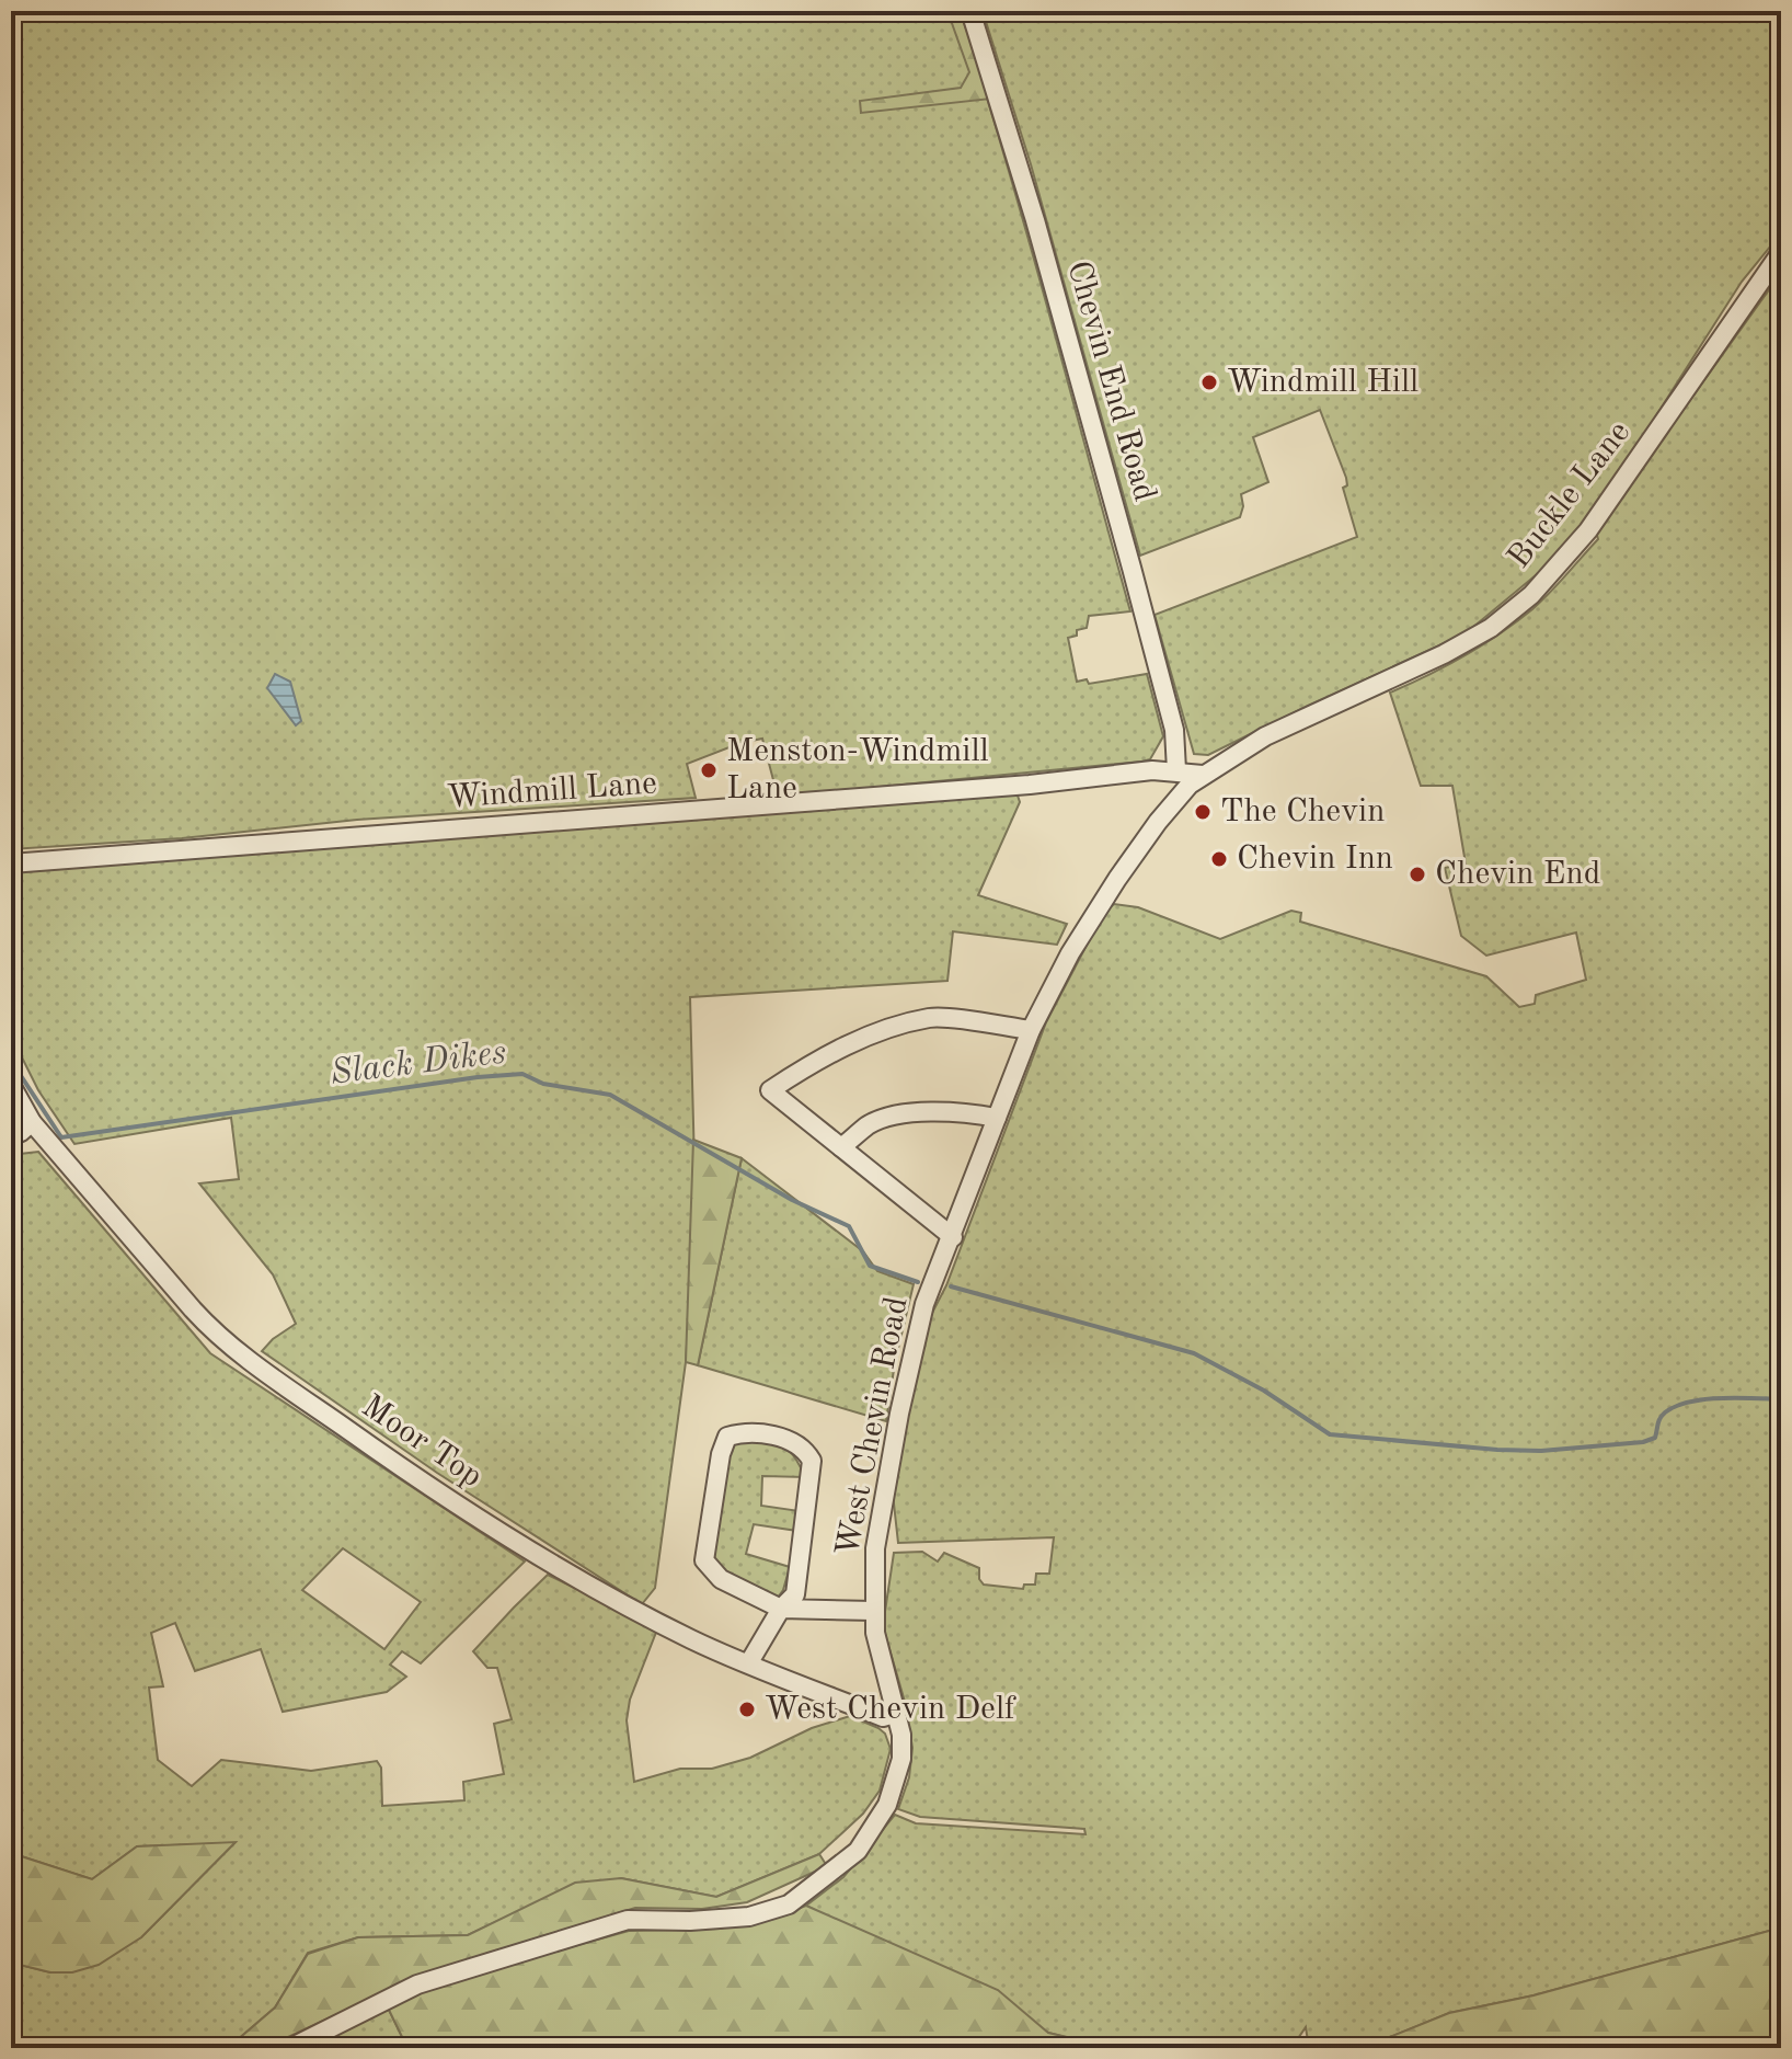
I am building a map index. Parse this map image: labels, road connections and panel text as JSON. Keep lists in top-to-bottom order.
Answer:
{
  "streets": {
    "street": [
      "Chevin End Road",
      "Buckle Lane",
      "Windmill Lane",
      "West Chevin Road",
      "Moor Top"
    ]
  },
  "crossings": [
    ["Chevin End Road", "Windmill Lane"],
    ["Buckle Lane", "Windmill Lane"],
    ["Buckle Lane", "West Chevin Road"],
    ["Windmill Lane", "West Chevin Road"],
    ["West Chevin Road", "Moor Top"]
  ],
  "water": ["Slack Dikes"],
  "places": [
    "Windmill Hill",
    "Menston-Windmill Lane",
    "The Chevin",
    "Chevin Inn",
    "Chevin End",
    "West Chevin Delf"
  ]
}
